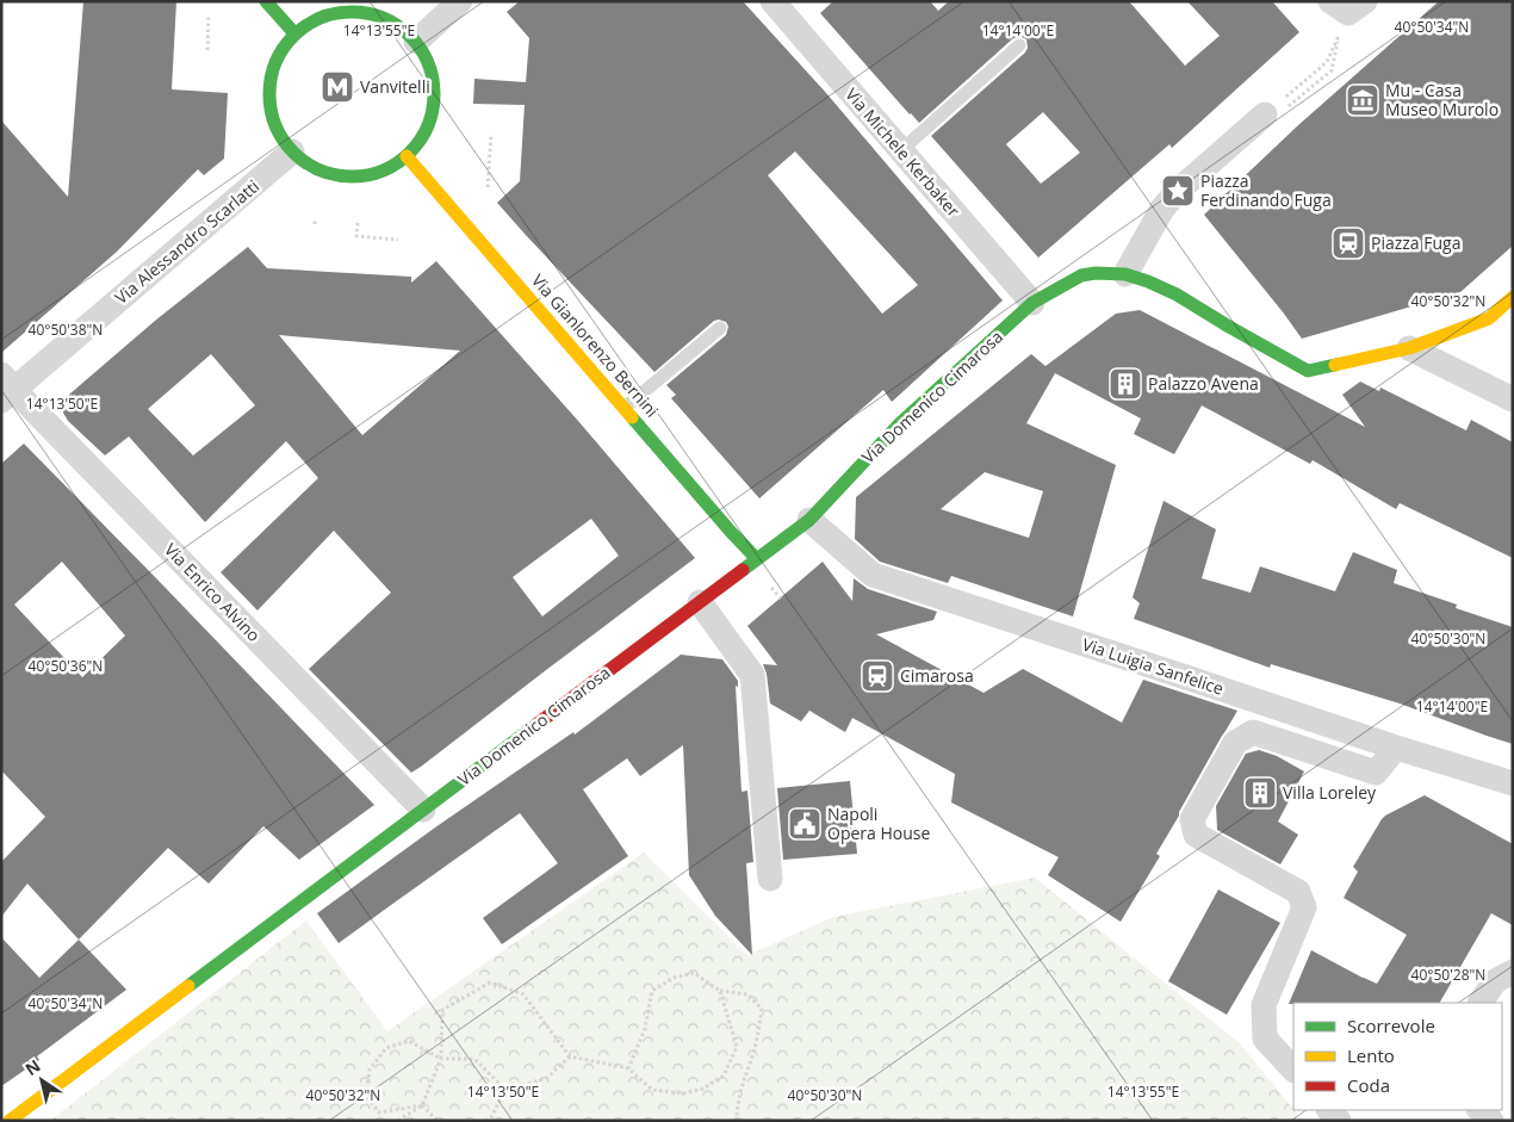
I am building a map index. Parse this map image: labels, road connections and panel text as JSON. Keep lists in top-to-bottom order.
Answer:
{
  "streets": {
    "street": [
      "Via Michele Kerbaker",
      "Via Alessandro Scarlatti",
      "Via Gianlorenzo Bernini",
      "Via Domenico Cimarosa",
      "Via Enrico Alvino",
      "Via Luigia Sanfelice"
    ]
  },
  "crossings": [
    ["Via Michele Kerbaker", "Via Domenico Cimarosa"],
    ["Via Alessandro Scarlatti", "Via Gianlorenzo Bernini"],
    ["Via Alessandro Scarlatti", "Via Enrico Alvino"],
    ["Via Gianlorenzo Bernini", "Via Domenico Cimarosa"],
    ["Via Domenico Cimarosa", "Via Enrico Alvino"],
    ["Via Domenico Cimarosa", "Via Luigia Sanfelice"]
  ],
  "places": {
    "metro station": ["Vanvitelli"],
    "museum": ["Mu - Casa Museo Murolo"],
    "place": ["Piazza Ferdinando Fuga"],
    "station": ["Piazza Fuga", "Cimarosa"],
    "building": ["Palazzo Avena", "Villa Loreley"],
    "public building": ["Napoli Opera House"]
  },
  "legend": ["Scorrevole", "Lento", "Coda"],
  "north": "top left",
  "coordinates": [
    "40°50'34\"N",
    "14°13'55\"E",
    "14°14'00\"E",
    "40°50'32\"N",
    "40°50'38\"N",
    "14°13'50\"E",
    "40°50'30\"N",
    "40°50'36\"N",
    "40°50'28\"N"
  ]
}
